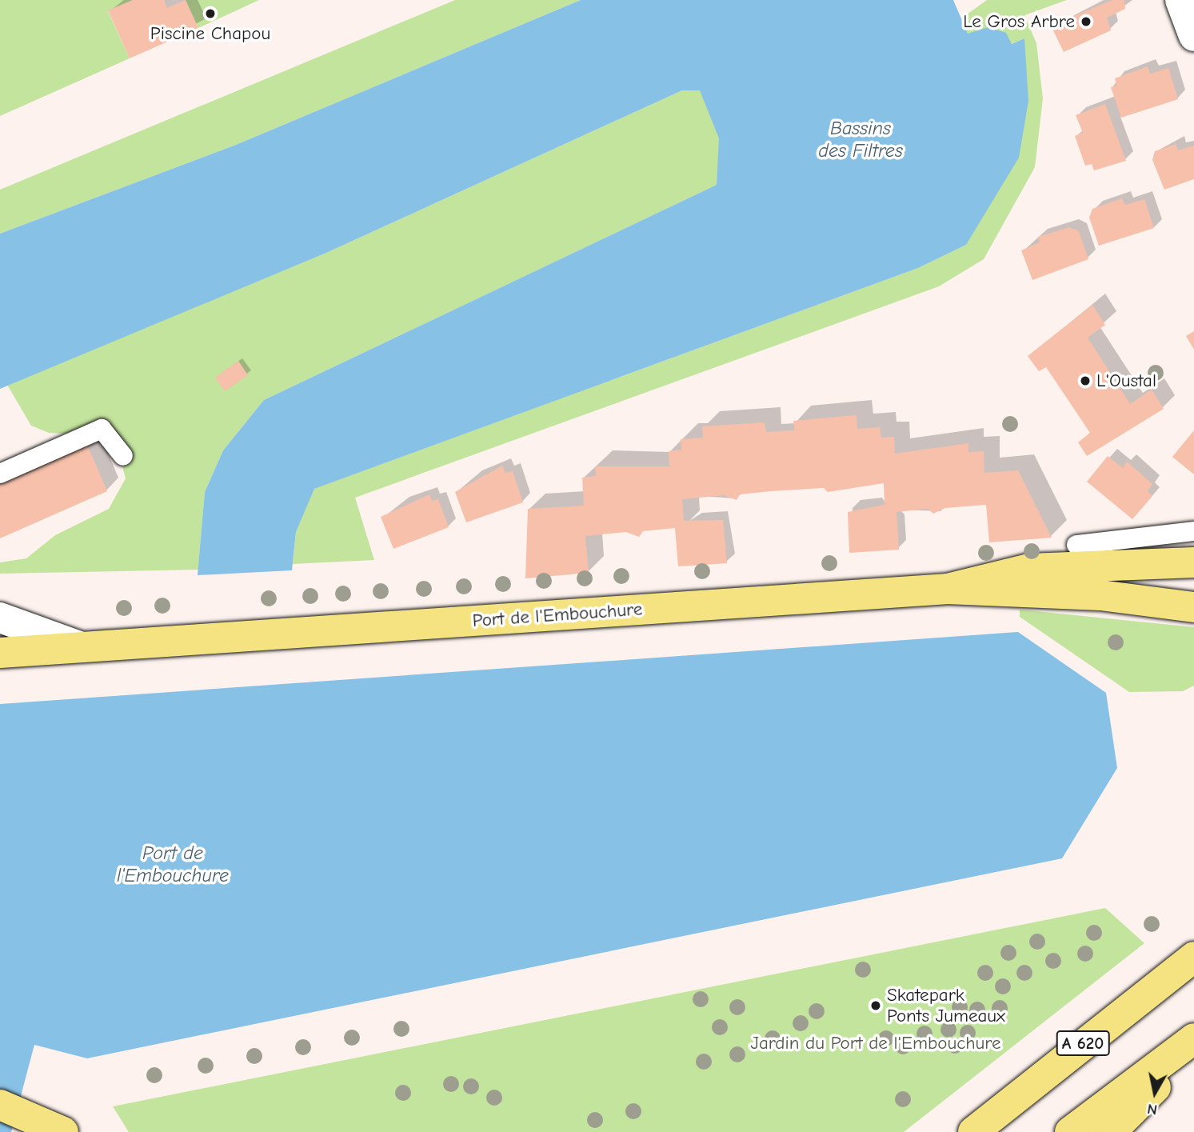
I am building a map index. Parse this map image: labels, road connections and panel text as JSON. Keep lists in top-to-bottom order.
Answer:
{
  "streets": {
    "main road": ["Port de l'Embouchure", "A 620"]
  },
  "water": ["Bassins des Filtres", "Port de l'Embouchure"],
  "parks": ["Jardin du Port de l'Embouchure"],
  "places": [
    "Piscine Chapou",
    "Le Gros Arbre",
    "L'Oustal",
    "Skatepark Ponts Jumeaux"
  ],
  "north": "bottom"
}
